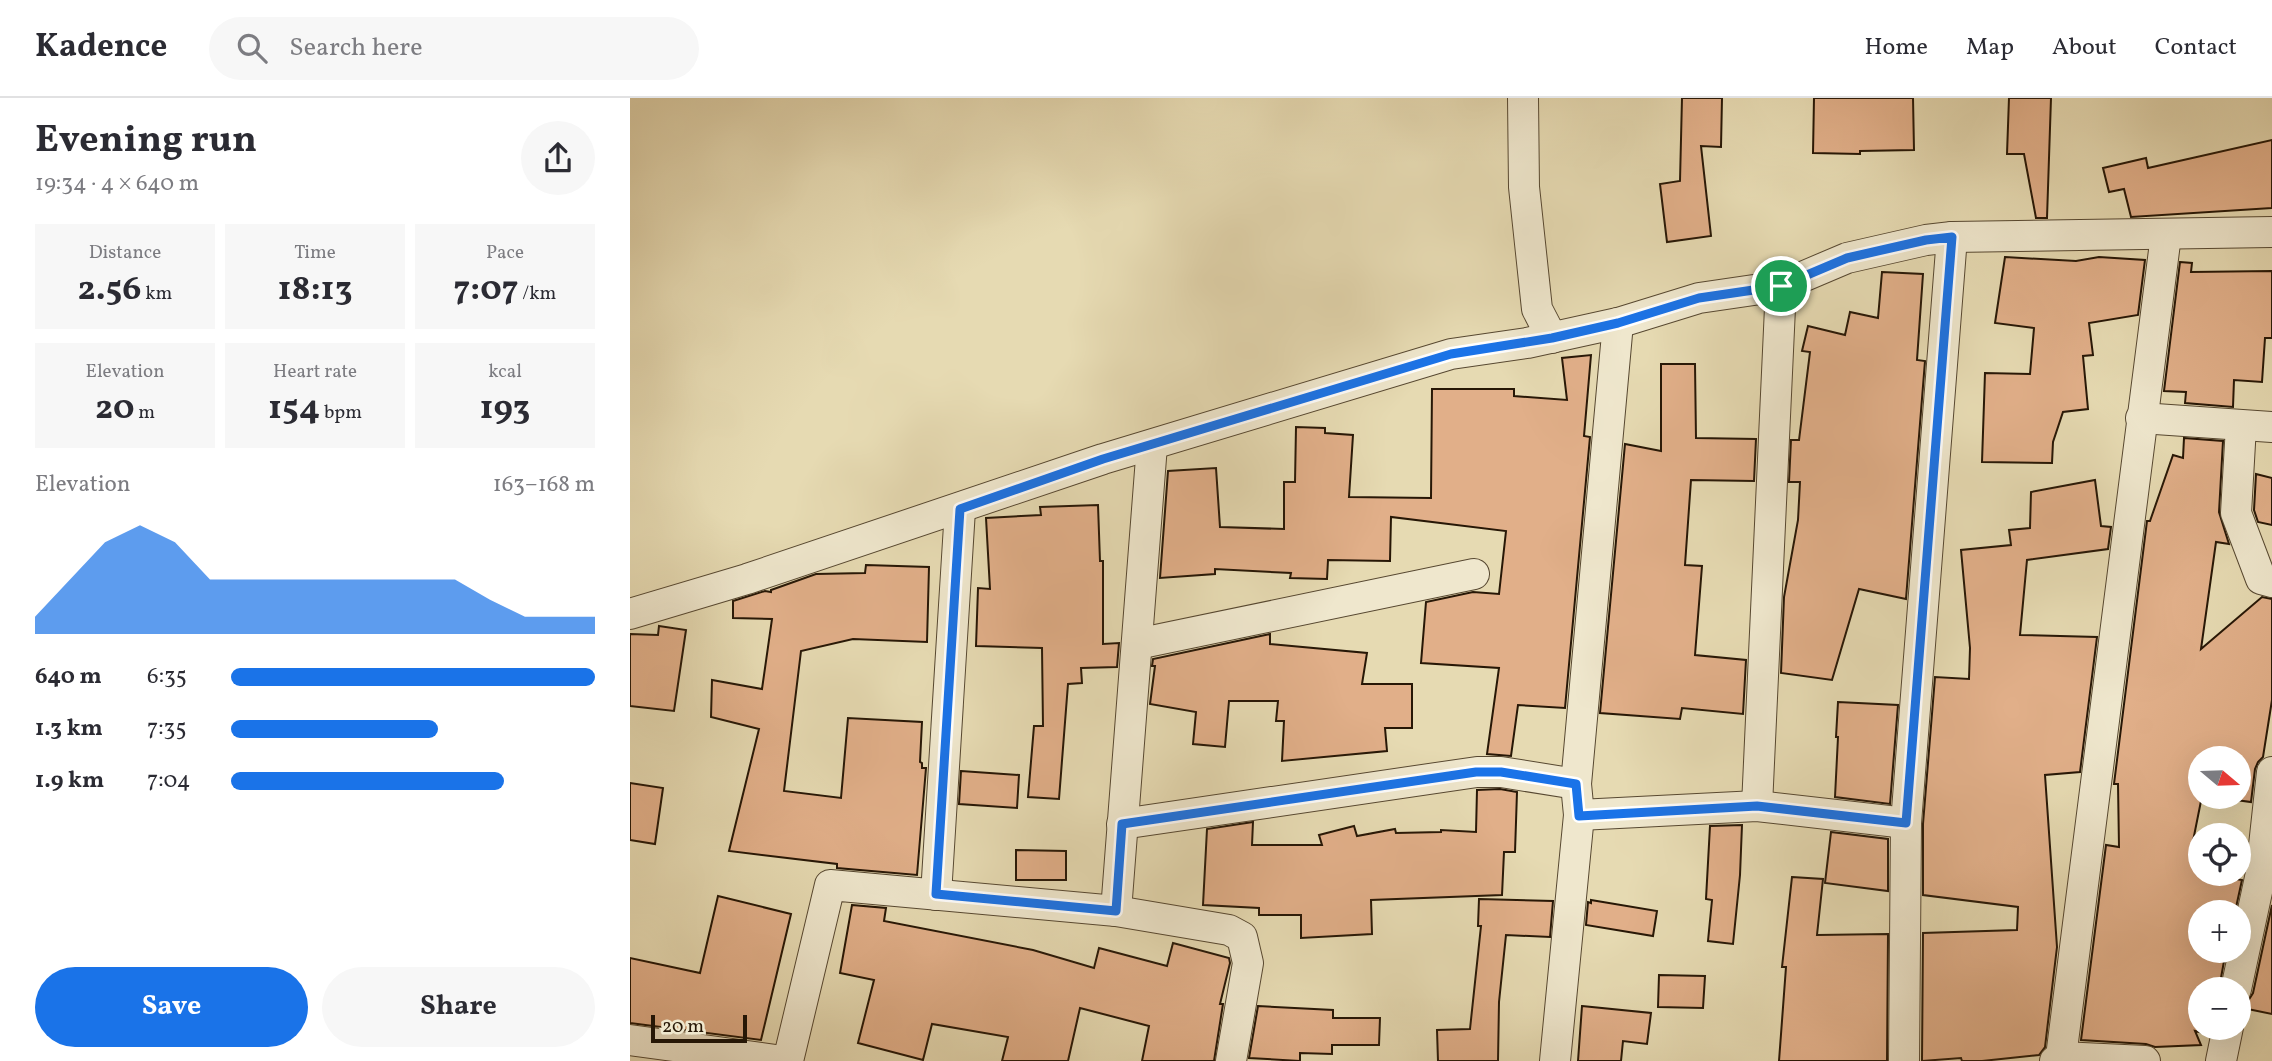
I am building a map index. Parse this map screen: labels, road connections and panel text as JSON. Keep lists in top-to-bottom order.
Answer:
{
  "scale_bar": "20 m",
  "north": "right",
  "page": {
    "header": "Kadence",
    "search": "Search here",
    "nav": [
      "Home",
      "Map",
      "About",
      "Contact"
    ],
    "heading": ["Evening run", "19:34 · 4 × 640 m"],
    "stats": [
      ["Distance", "2.56 km"],
      ["Time", "18:13"],
      ["Pace", "7:07 /km"],
      ["Elevation", "20 m"],
      ["Heart rate", "154 bpm"],
      ["kcal", "193"]
    ],
    "chart": ["Elevation", "163–168 m"],
    "list": [
      {
        "name": "640 m",
        "note": "6:35"
      },
      {
        "name": "1.3 km",
        "note": "7:35"
      },
      {
        "name": "1.9 km",
        "note": "7:04"
      }
    ],
    "map_buttons": ["+", "−"],
    "buttons": ["Save", "Share"],
    "scale": "20 m"
  }
}
